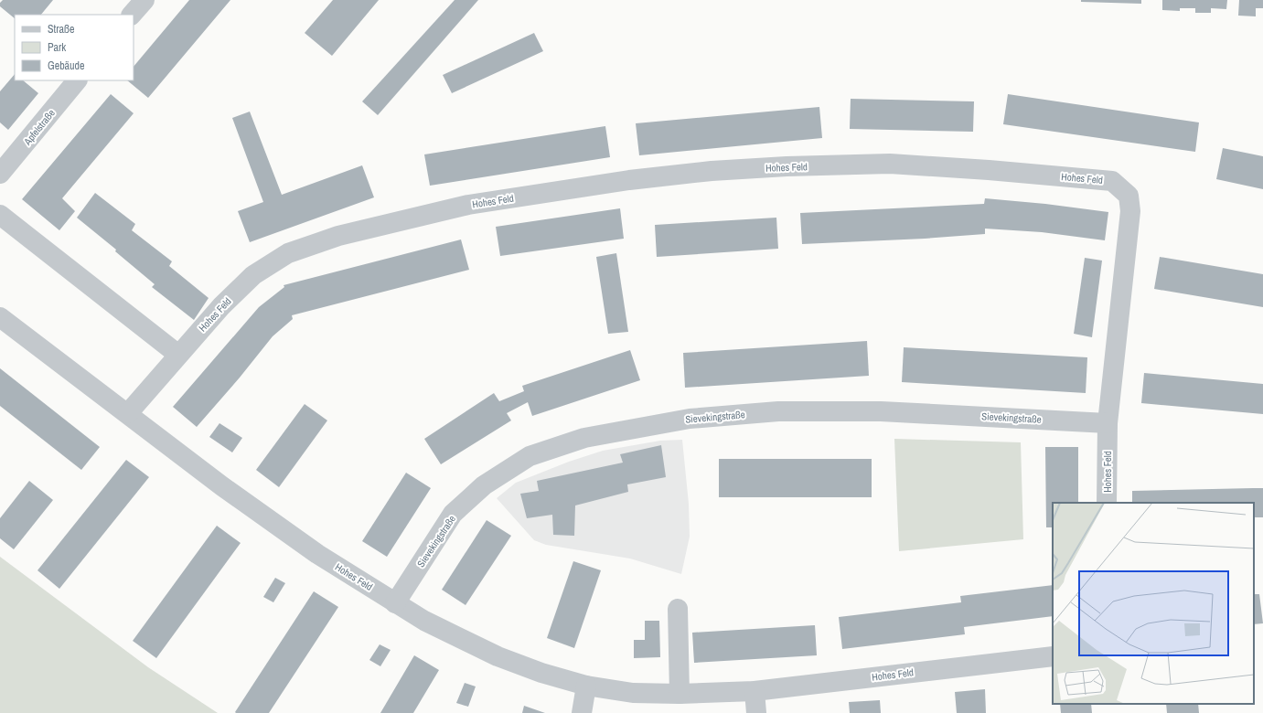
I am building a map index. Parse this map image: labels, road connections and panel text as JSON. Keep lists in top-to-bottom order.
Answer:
{
  "streets": {
    "street": ["Apfelstraße", "Hohes Feld", "Sievekingstraße"]
  },
  "crossings": [
    ["Hohes Feld", "Sievekingstraße"]
  ],
  "legend": ["Straße", "Park", "Gebäude"]
}
